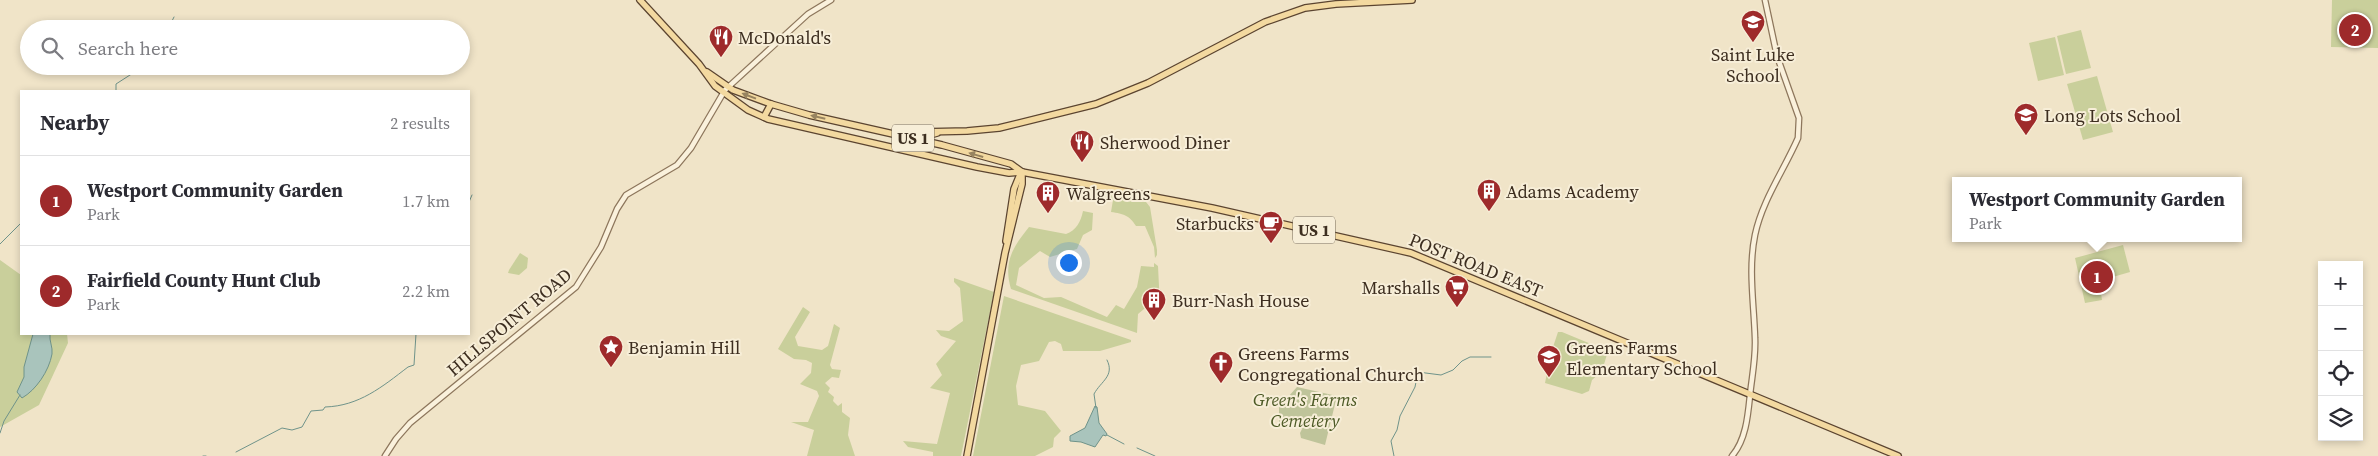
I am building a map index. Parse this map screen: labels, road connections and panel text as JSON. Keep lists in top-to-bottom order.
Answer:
{
  "streets": {
    "main road": ["US 1", "POST ROAD EAST"],
    "street": ["HILLSPOINT ROAD"]
  },
  "crossings": [
    ["POST ROAD EAST", "HILLSPOINT ROAD"]
  ],
  "parks": ["Green's Farms Cemetery"],
  "places": {
    "school or university": ["Saint Luke School", "Long Lots School", "Greens Farms Elementary School"],
    "restaurant": ["McDonald's", "Sherwood Diner"],
    "building": ["Adams Academy", "Walgreens", "Burr-Nash House"],
    "cafe": ["Starbucks"],
    "supermarket": ["Marshalls"],
    "place": ["Benjamin Hill"],
    "church": ["Greens Farms Congregational Church"]
  },
  "page": {
    "pins": ["2", "1"],
    "search": "Search here",
    "heading": ["Nearby", "2 results"],
    "list": [
      {
        "mark": "1",
        "name": "Westport Community Garden",
        "note": "Park",
        "value": "1.7 km"
      },
      {
        "mark": "2",
        "name": "Fairfield County Hunt Club",
        "note": "Park",
        "value": "2.2 km"
      }
    ],
    "popup": ["Westport Community Garden", "Park"],
    "map_buttons": ["+", "−"]
  }
}
